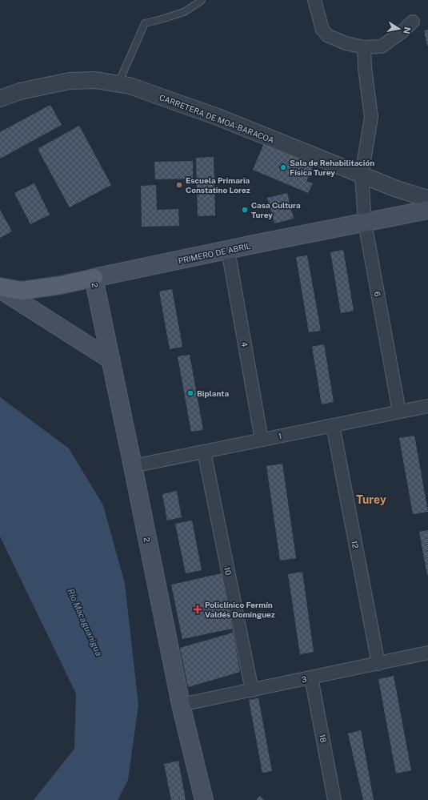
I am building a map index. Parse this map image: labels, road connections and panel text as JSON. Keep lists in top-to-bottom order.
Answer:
{
  "streets": {
    "main road": ["PRIMERO DE ABRIL", "2"],
    "street": [
      "CARRETERA DE MOA-BARACOA",
      "6",
      "4",
      "1",
      "12",
      "10",
      "3",
      "18"
    ]
  },
  "crossings": [
    ["CARRETERA DE MOA-BARACOA", "6"],
    ["PRIMERO DE ABRIL", "2"],
    ["PRIMERO DE ABRIL", "6"],
    ["PRIMERO DE ABRIL", "4"],
    ["2", "1"],
    ["2", "3"],
    ["6", "1"],
    ["4", "1"],
    ["1", "12"],
    ["1", "10"],
    ["12", "3"],
    ["10", "3"],
    ["3", "18"]
  ],
  "districts": ["Turey"],
  "water": ["Río Macaguanigua"],
  "places": {
    "other": [
      "Sala de Rehabilitación Física Turey",
      "Escuela Primaria Constatino Lorez",
      "Casa Cultura Turey",
      "Biplanta"
    ],
    "health": ["Policlínico Fermín Valdés Domínguez"]
  },
  "north": "right"
}
